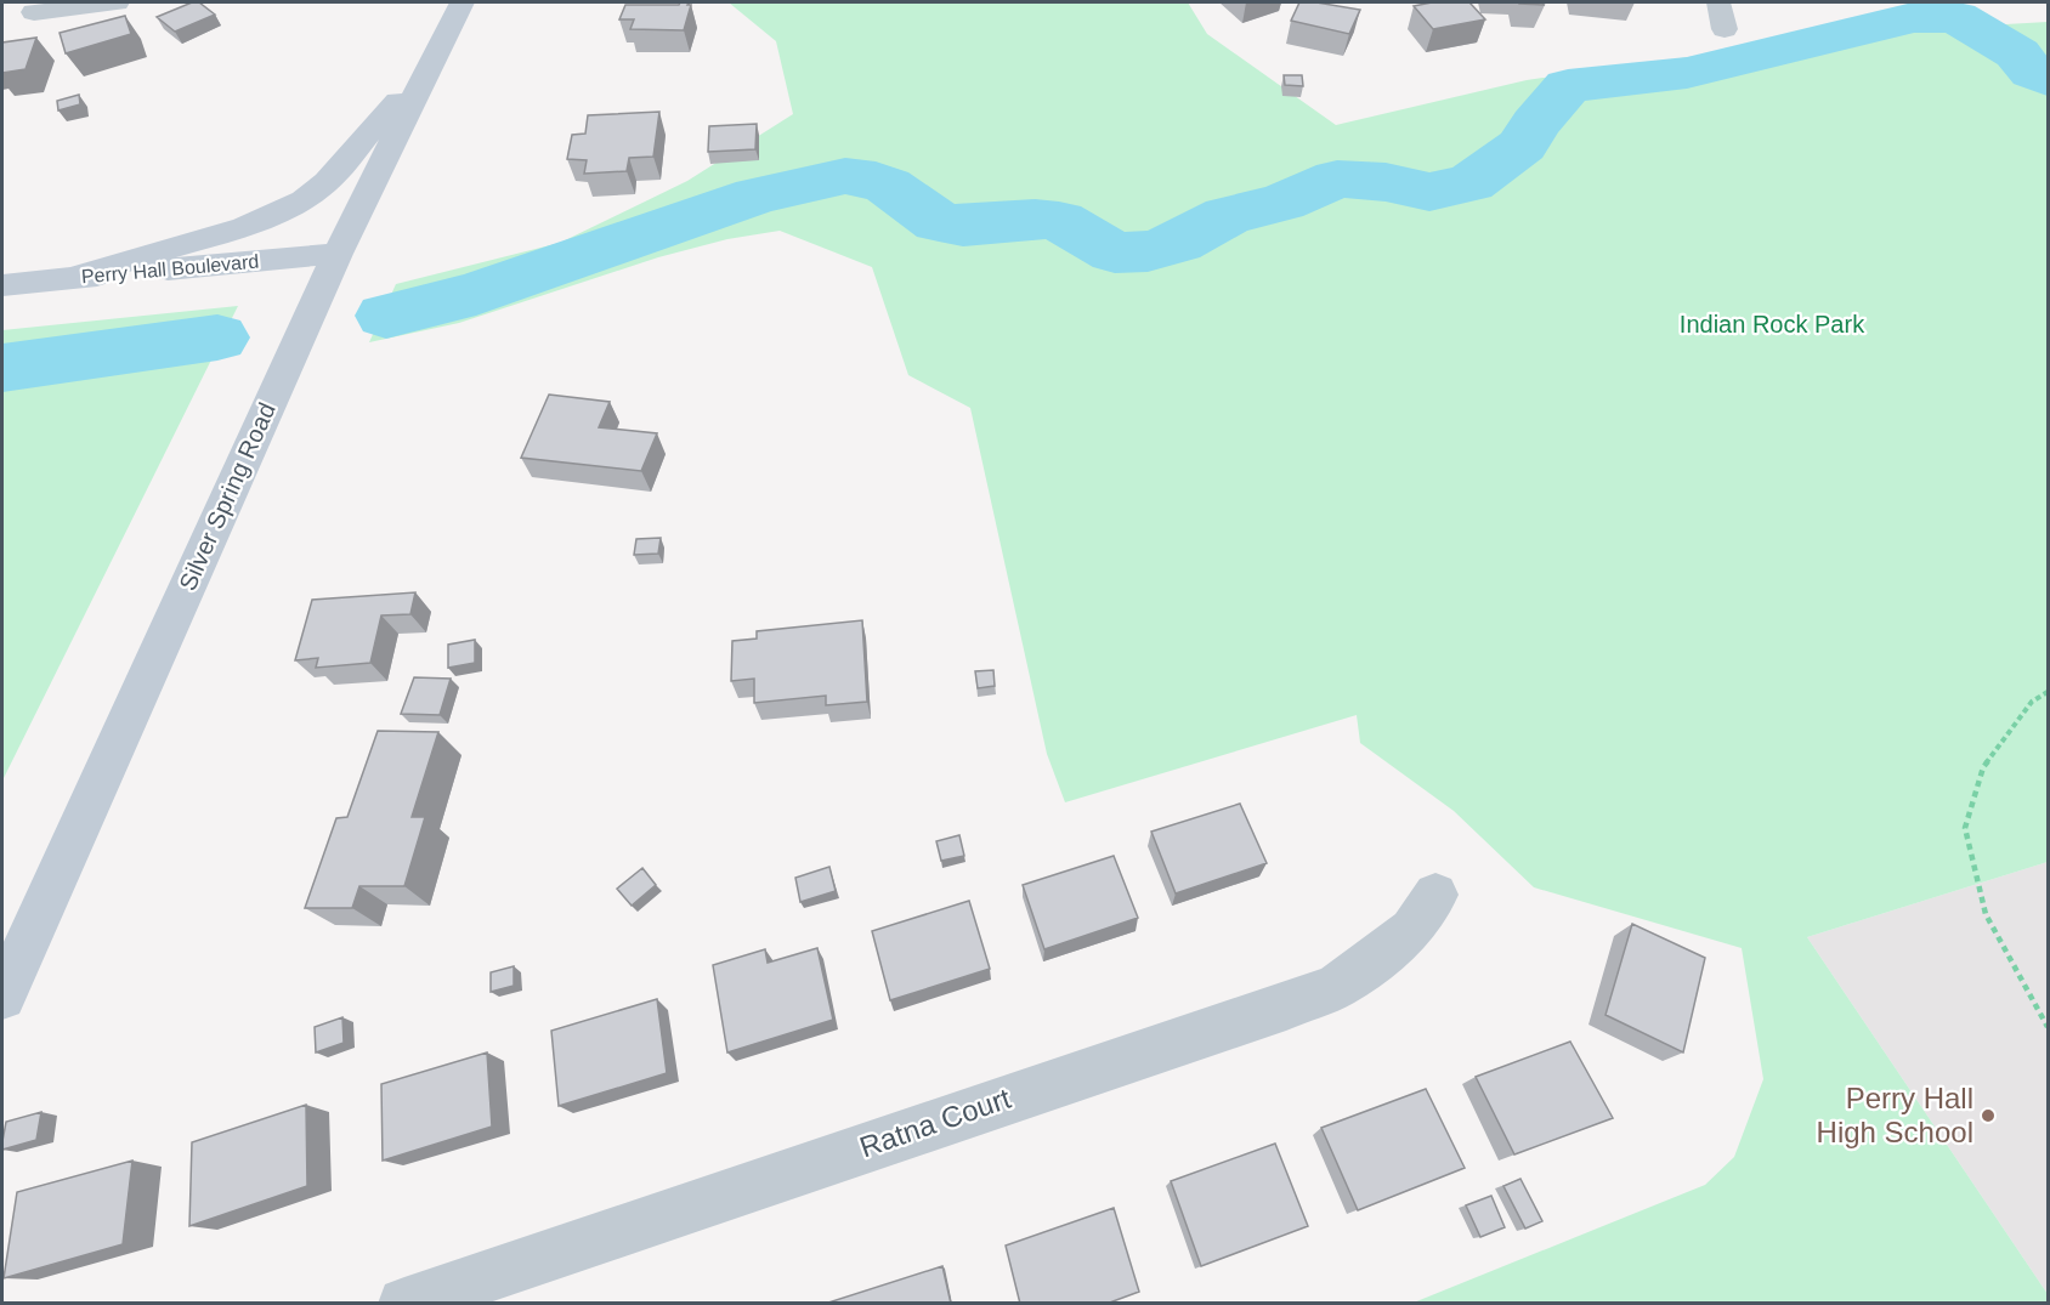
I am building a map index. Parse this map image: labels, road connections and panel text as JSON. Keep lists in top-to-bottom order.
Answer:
{
  "streets": {
    "main road": ["Perry Hall Boulevard", "Silver Spring Road"],
    "street": ["Ratna Court"]
  },
  "crossings": [
    ["Perry Hall Boulevard", "Silver Spring Road"]
  ],
  "parks": ["Indian Rock Park"],
  "places": ["Perry Hall High School"]
}
